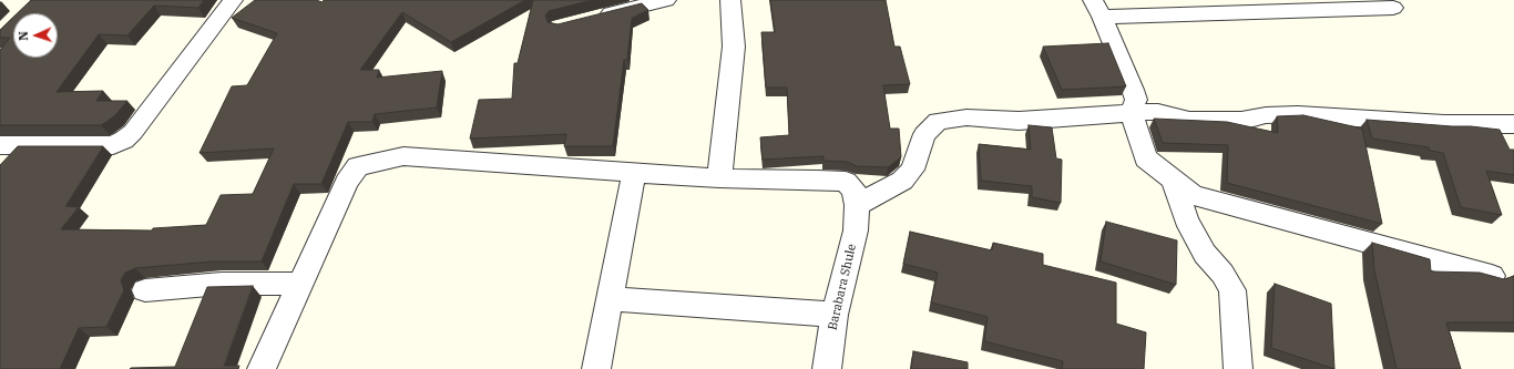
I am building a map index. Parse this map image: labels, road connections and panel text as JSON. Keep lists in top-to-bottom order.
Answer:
{
  "streets": {
    "street": ["Barabara Shule"]
  },
  "north": "left"
}
